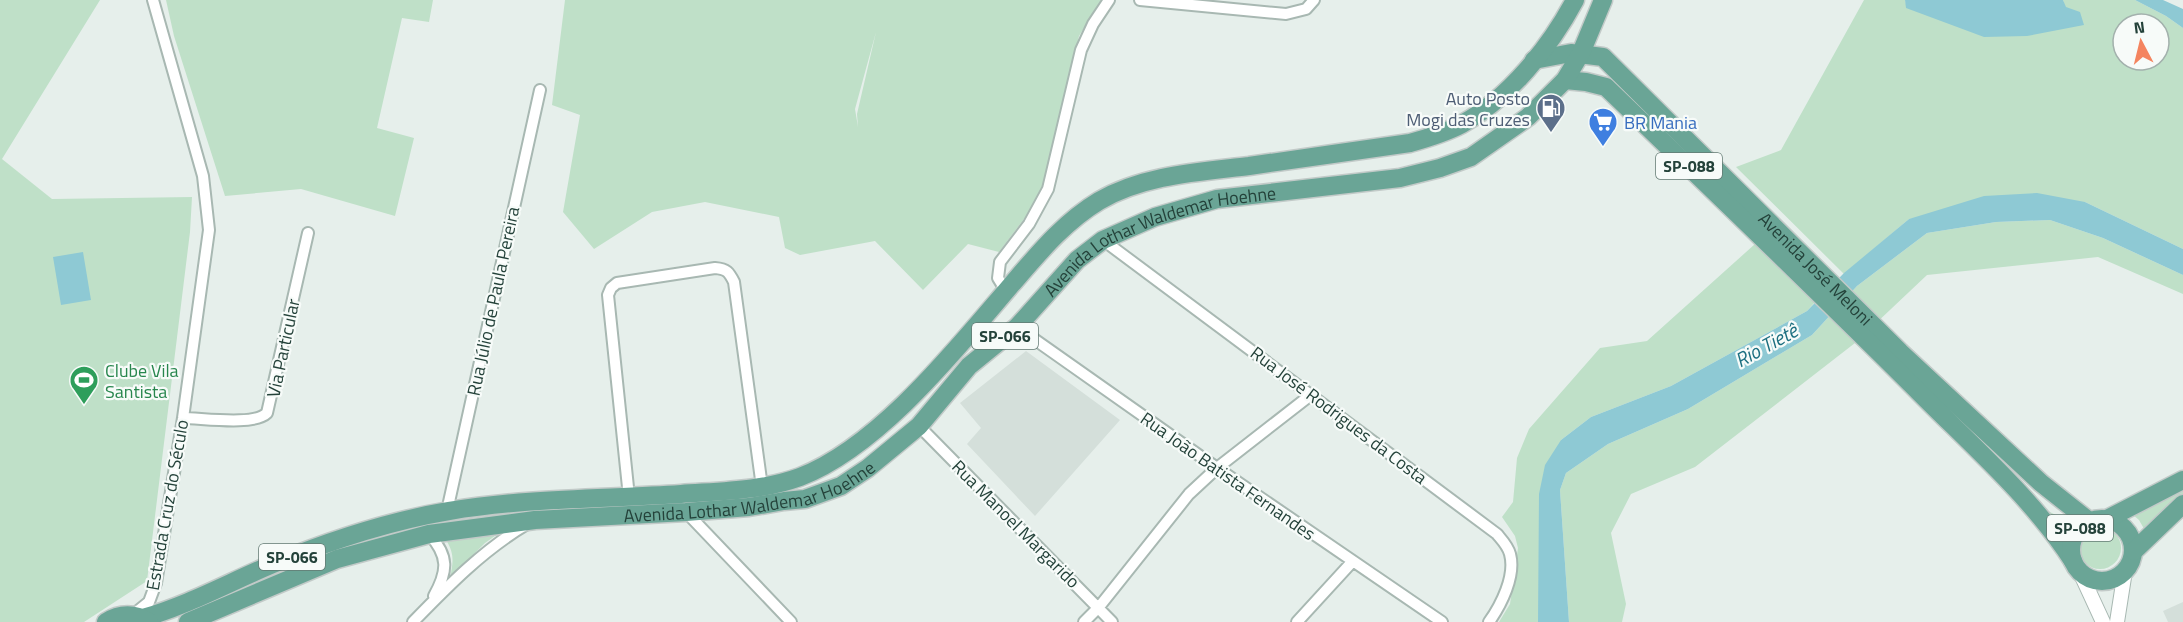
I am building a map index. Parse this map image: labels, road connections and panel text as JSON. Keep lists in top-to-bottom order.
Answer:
{
  "streets": {
    "main road": [
      "SP-088",
      "Avenida Lothar Waldemar Hoehne",
      "Avenida José Meloni",
      "SP-066"
    ],
    "street": [
      "Rua Júlio de Paula Pereira",
      "Via Particular",
      "Rua José Rodrigues da Costa",
      "Rua João Batista Fernandes",
      "Estrada Cruz do Século",
      "Rua Manoel Margarido"
    ]
  },
  "crossings": [
    ["SP-088", "Avenida José Meloni"],
    ["Avenida Lothar Waldemar Hoehne", "Avenida José Meloni"],
    ["Avenida Lothar Waldemar Hoehne", "Rua Júlio de Paula Pereira"],
    ["Avenida Lothar Waldemar Hoehne", "SP-066"],
    ["Avenida Lothar Waldemar Hoehne", "Rua José Rodrigues da Costa"],
    ["Avenida Lothar Waldemar Hoehne", "Rua João Batista Fernandes"],
    ["Avenida Lothar Waldemar Hoehne", "Rua Manoel Margarido"],
    ["Rua Júlio de Paula Pereira", "SP-066"],
    ["SP-066", "Estrada Cruz do Século"],
    ["Via Particular", "Estrada Cruz do Século"]
  ],
  "water": ["Rio Tietê"],
  "places": {
    "fuel station": ["Auto Posto Mogi das Cruzes"],
    "supermarket": ["BR Mania"],
    "sports": ["Clube Vila Santista"]
  },
  "north": "top"
}
